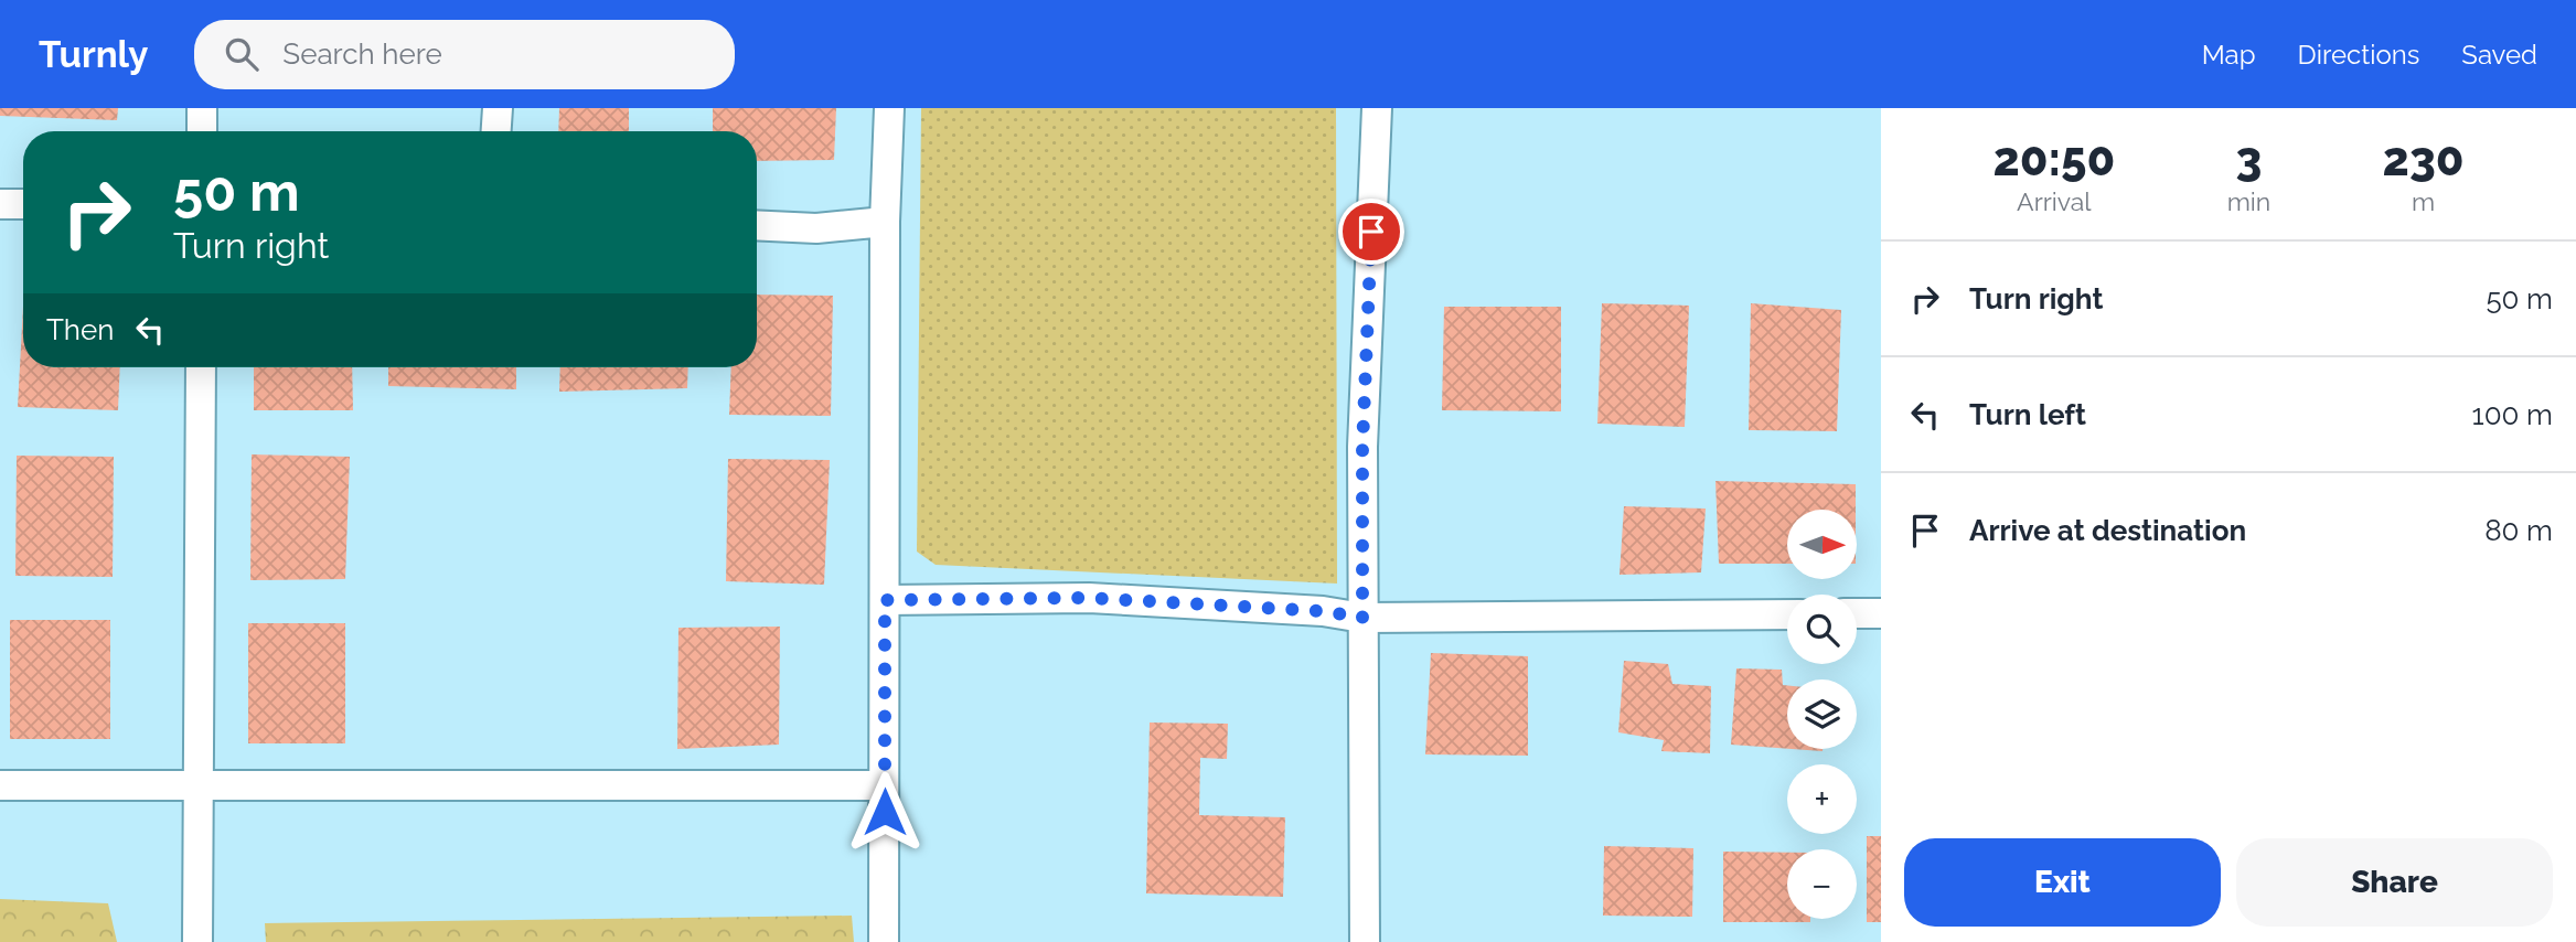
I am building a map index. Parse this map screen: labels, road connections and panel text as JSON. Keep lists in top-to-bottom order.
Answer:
{
  "north": "right",
  "page": {
    "header": "Turnly",
    "search": "Search here",
    "nav": ["Map", "Directions", "Saved"],
    "eta": [
      "20:50",
      "Arrival",
      "3",
      "min",
      "230",
      "m"
    ],
    "turn": ["50 m", "Turn right"],
    "list": [
      {
        "name": "Turn right",
        "value": "50 m"
      },
      {
        "name": "Turn left",
        "value": "100 m"
      },
      {
        "name": "Arrive at destination",
        "value": "80 m"
      }
    ],
    "then": "Then",
    "map_buttons": ["+", "−"],
    "buttons": ["Exit", "Share"]
  }
}
